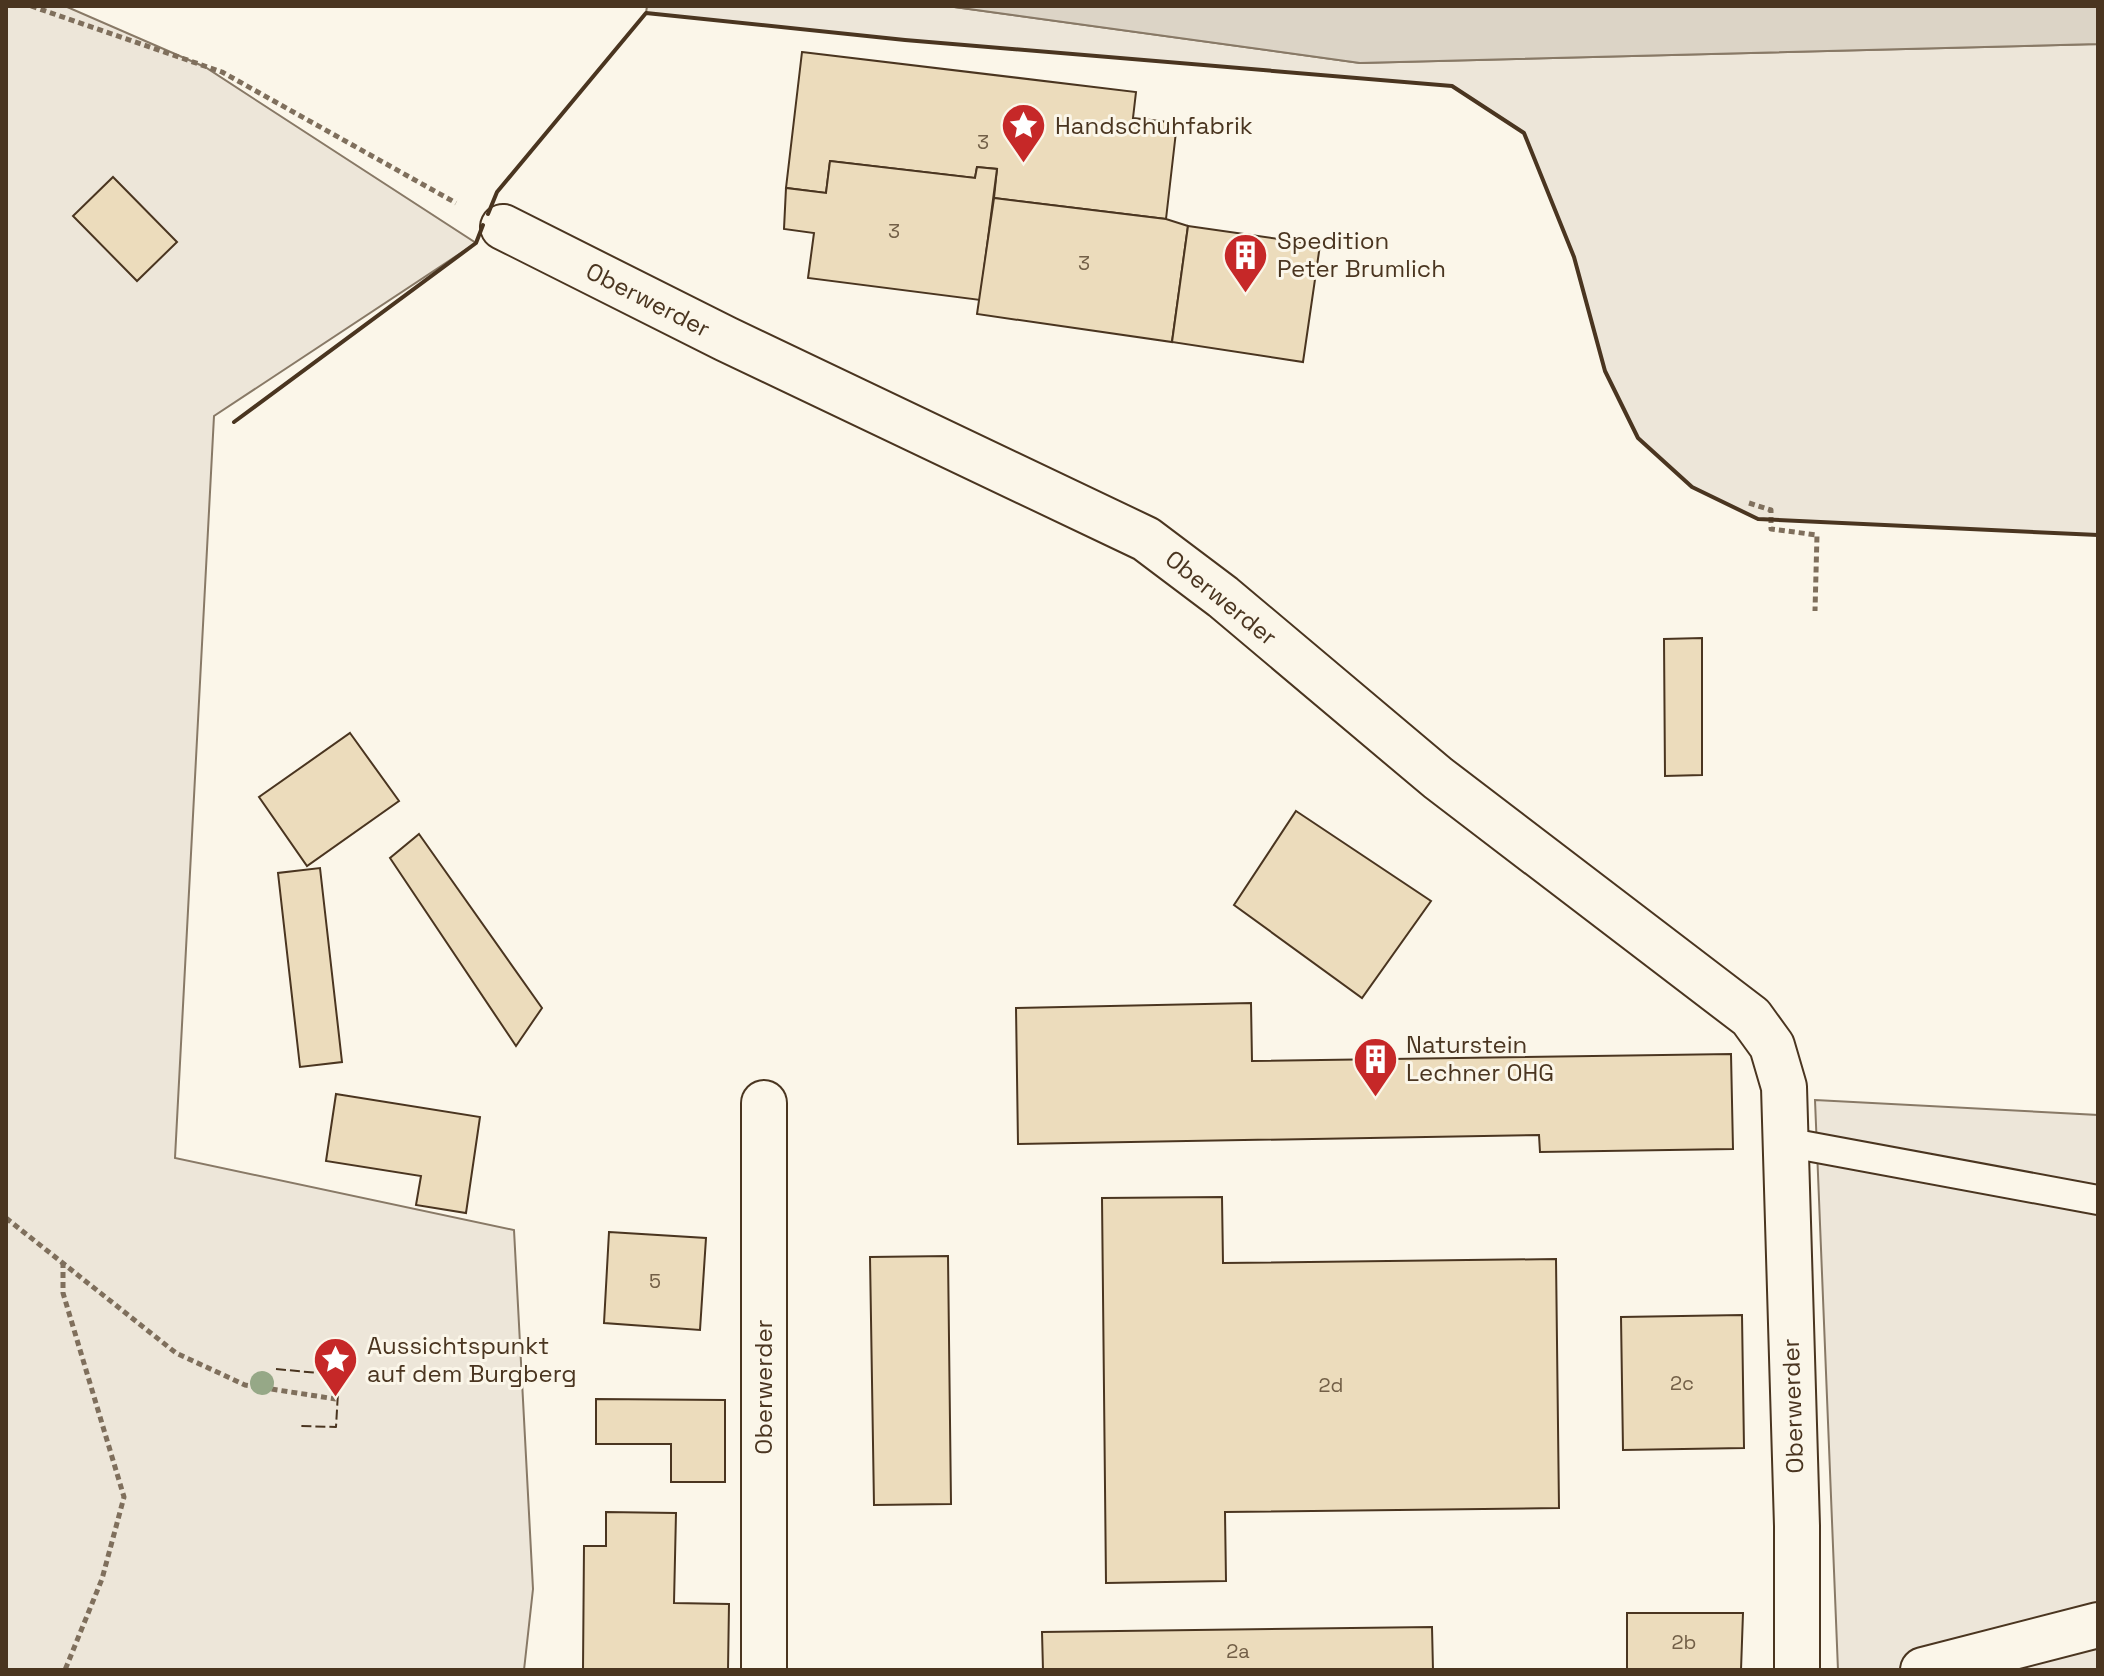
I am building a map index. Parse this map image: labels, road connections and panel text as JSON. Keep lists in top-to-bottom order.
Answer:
{
  "streets": {
    "street": ["Oberwerder"]
  },
  "places": {
    "place": ["Handschuhfabrik", "Aussichtspunkt auf dem Burgberg"],
    "building": ["Spedition Peter Brumlich", "Naturstein Lechner OHG"]
  },
  "house_numbers": [
    "3",
    "3",
    "3",
    "5",
    "2c",
    "2d",
    "2b",
    "2a"
  ]
}
